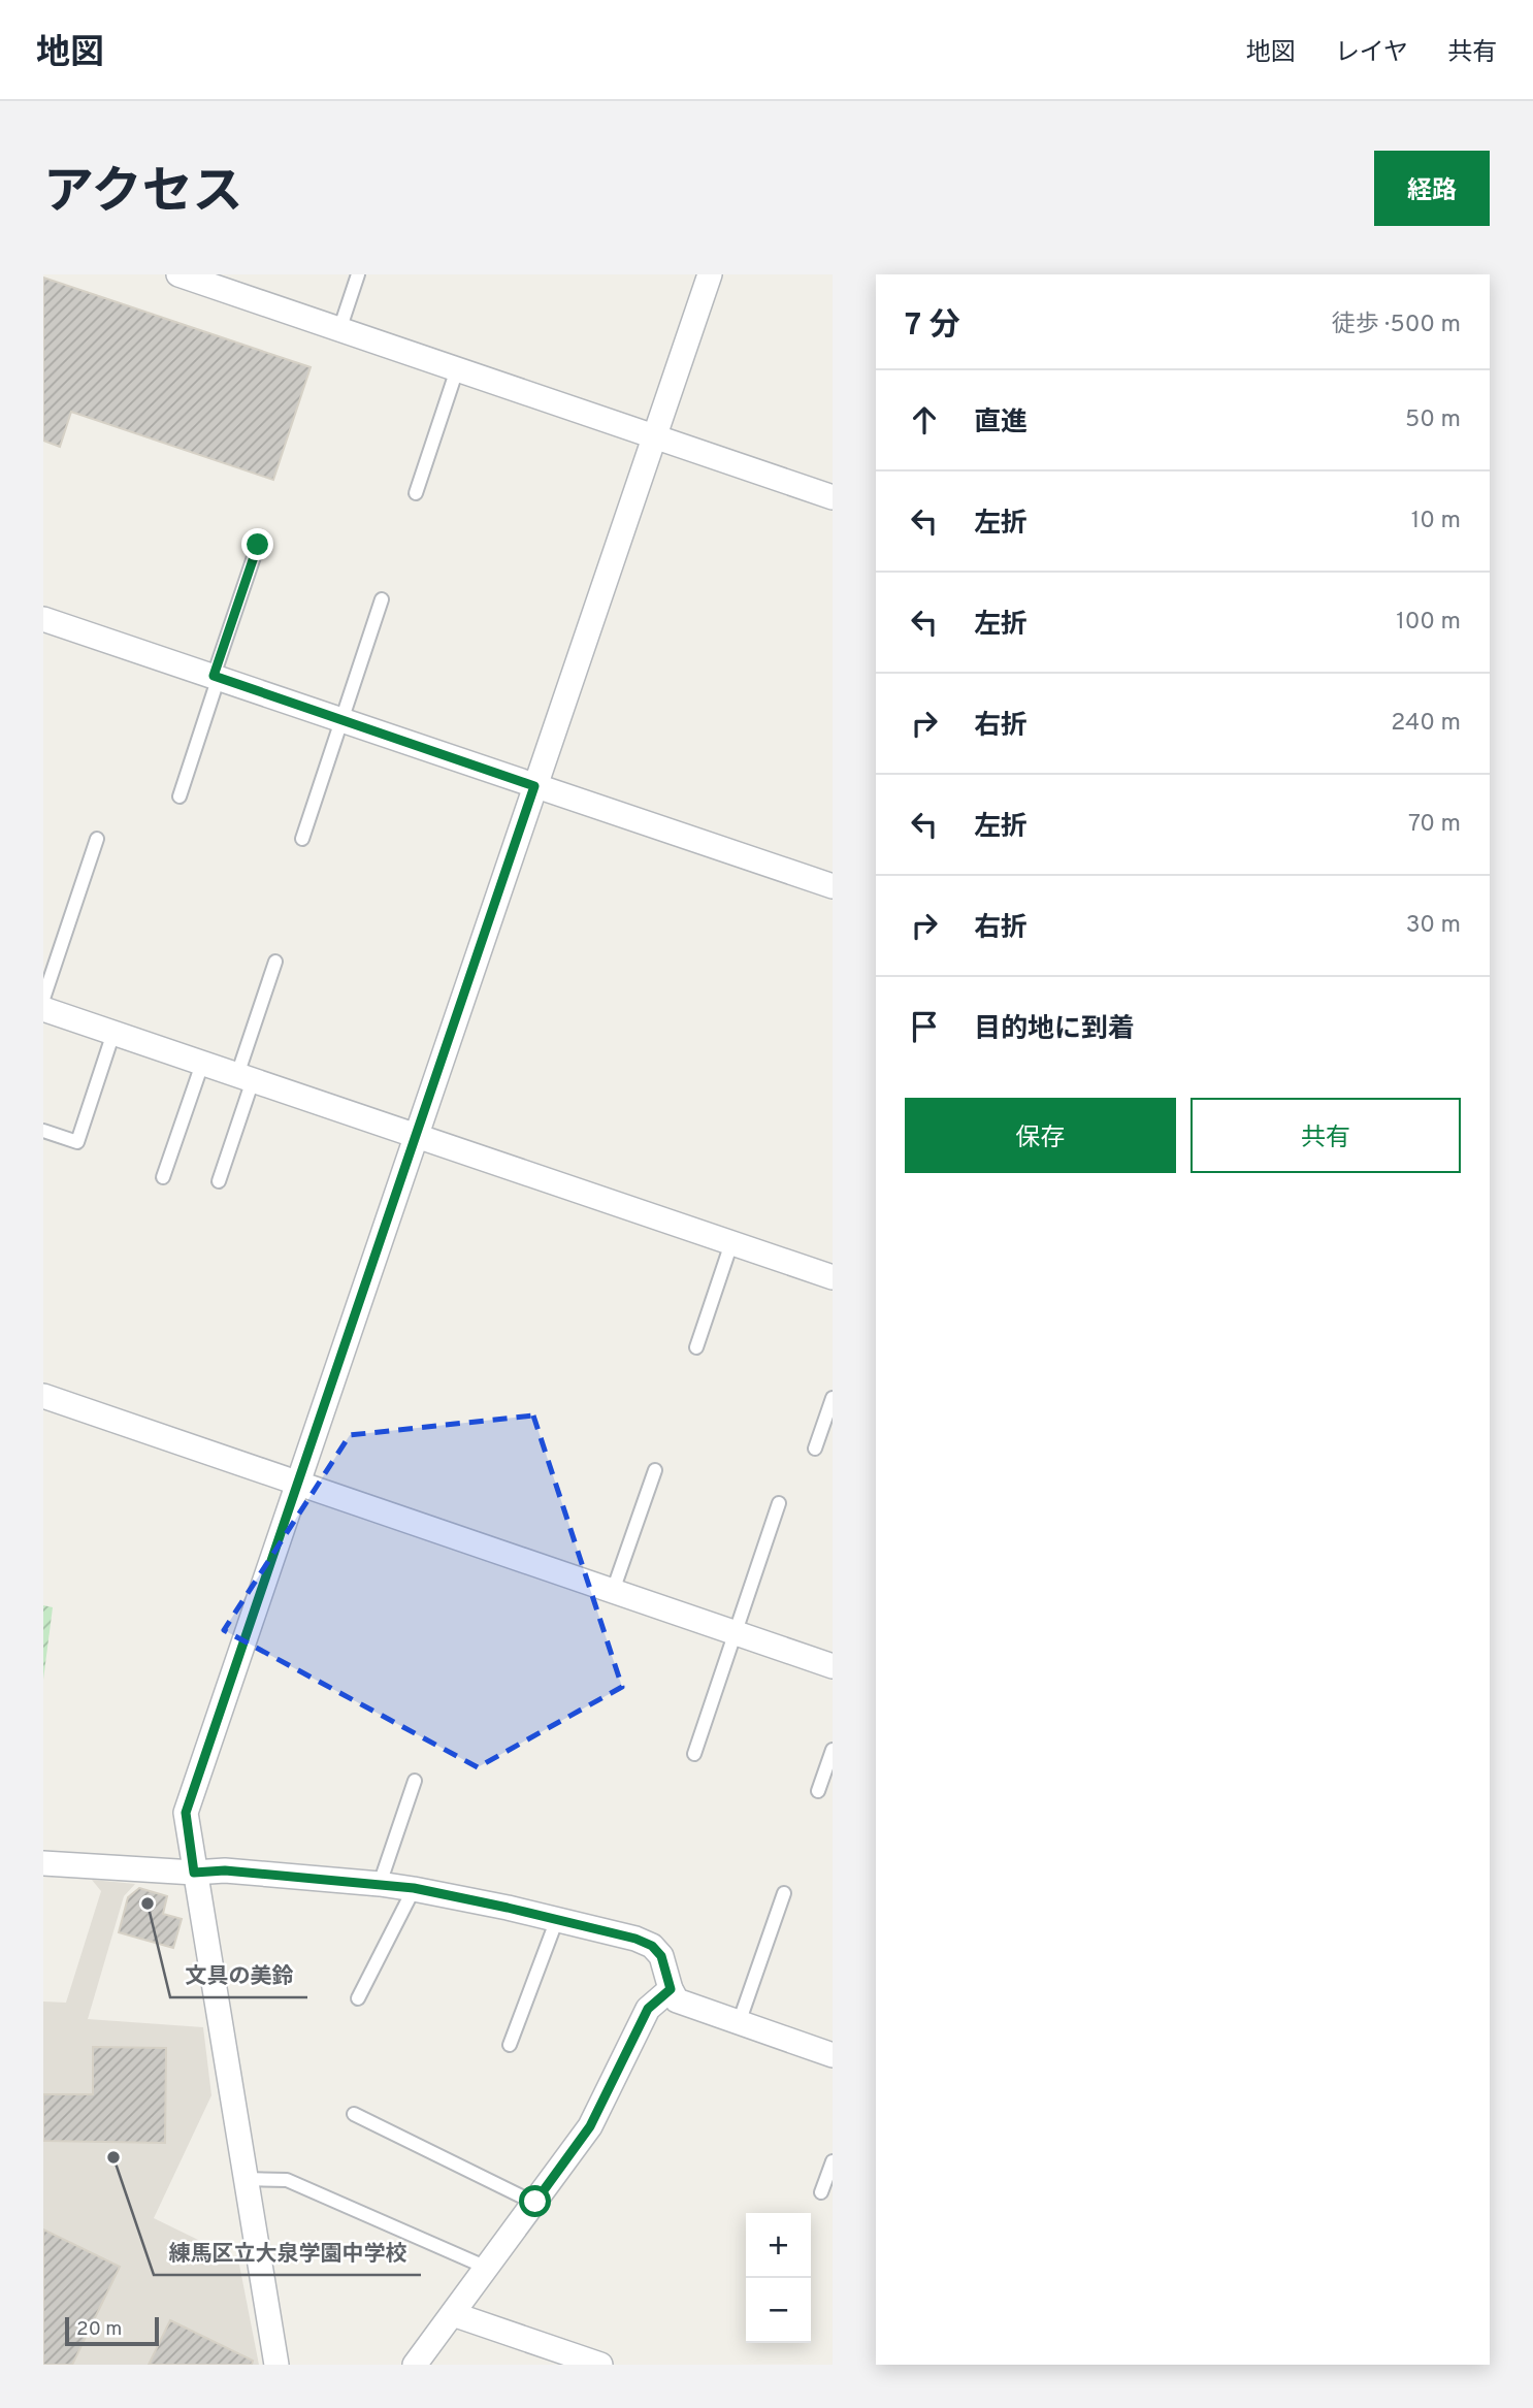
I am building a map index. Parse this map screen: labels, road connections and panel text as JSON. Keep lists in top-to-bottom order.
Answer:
{
  "places": ["文具の美鈴", "練馬区立大泉学園中学校"],
  "scale_bar": "20 m",
  "page": {
    "header": "地図",
    "nav": ["地図", "レイヤ", "共有"],
    "title": "アクセス",
    "buttons": [
      "経路",
      ["保存", "共有"]
    ],
    "heading": ["7 分", "徒歩 · 500 m"],
    "list": [
      ["直進", "50 m"],
      ["左折", "10 m"],
      ["左折", "100 m"],
      ["右折", "240 m"],
      ["左折", "70 m"],
      ["右折", "30 m"],
      "目的地に到着"
    ],
    "map_buttons": ["+", "−"],
    "scale": "20 m"
  }
}
